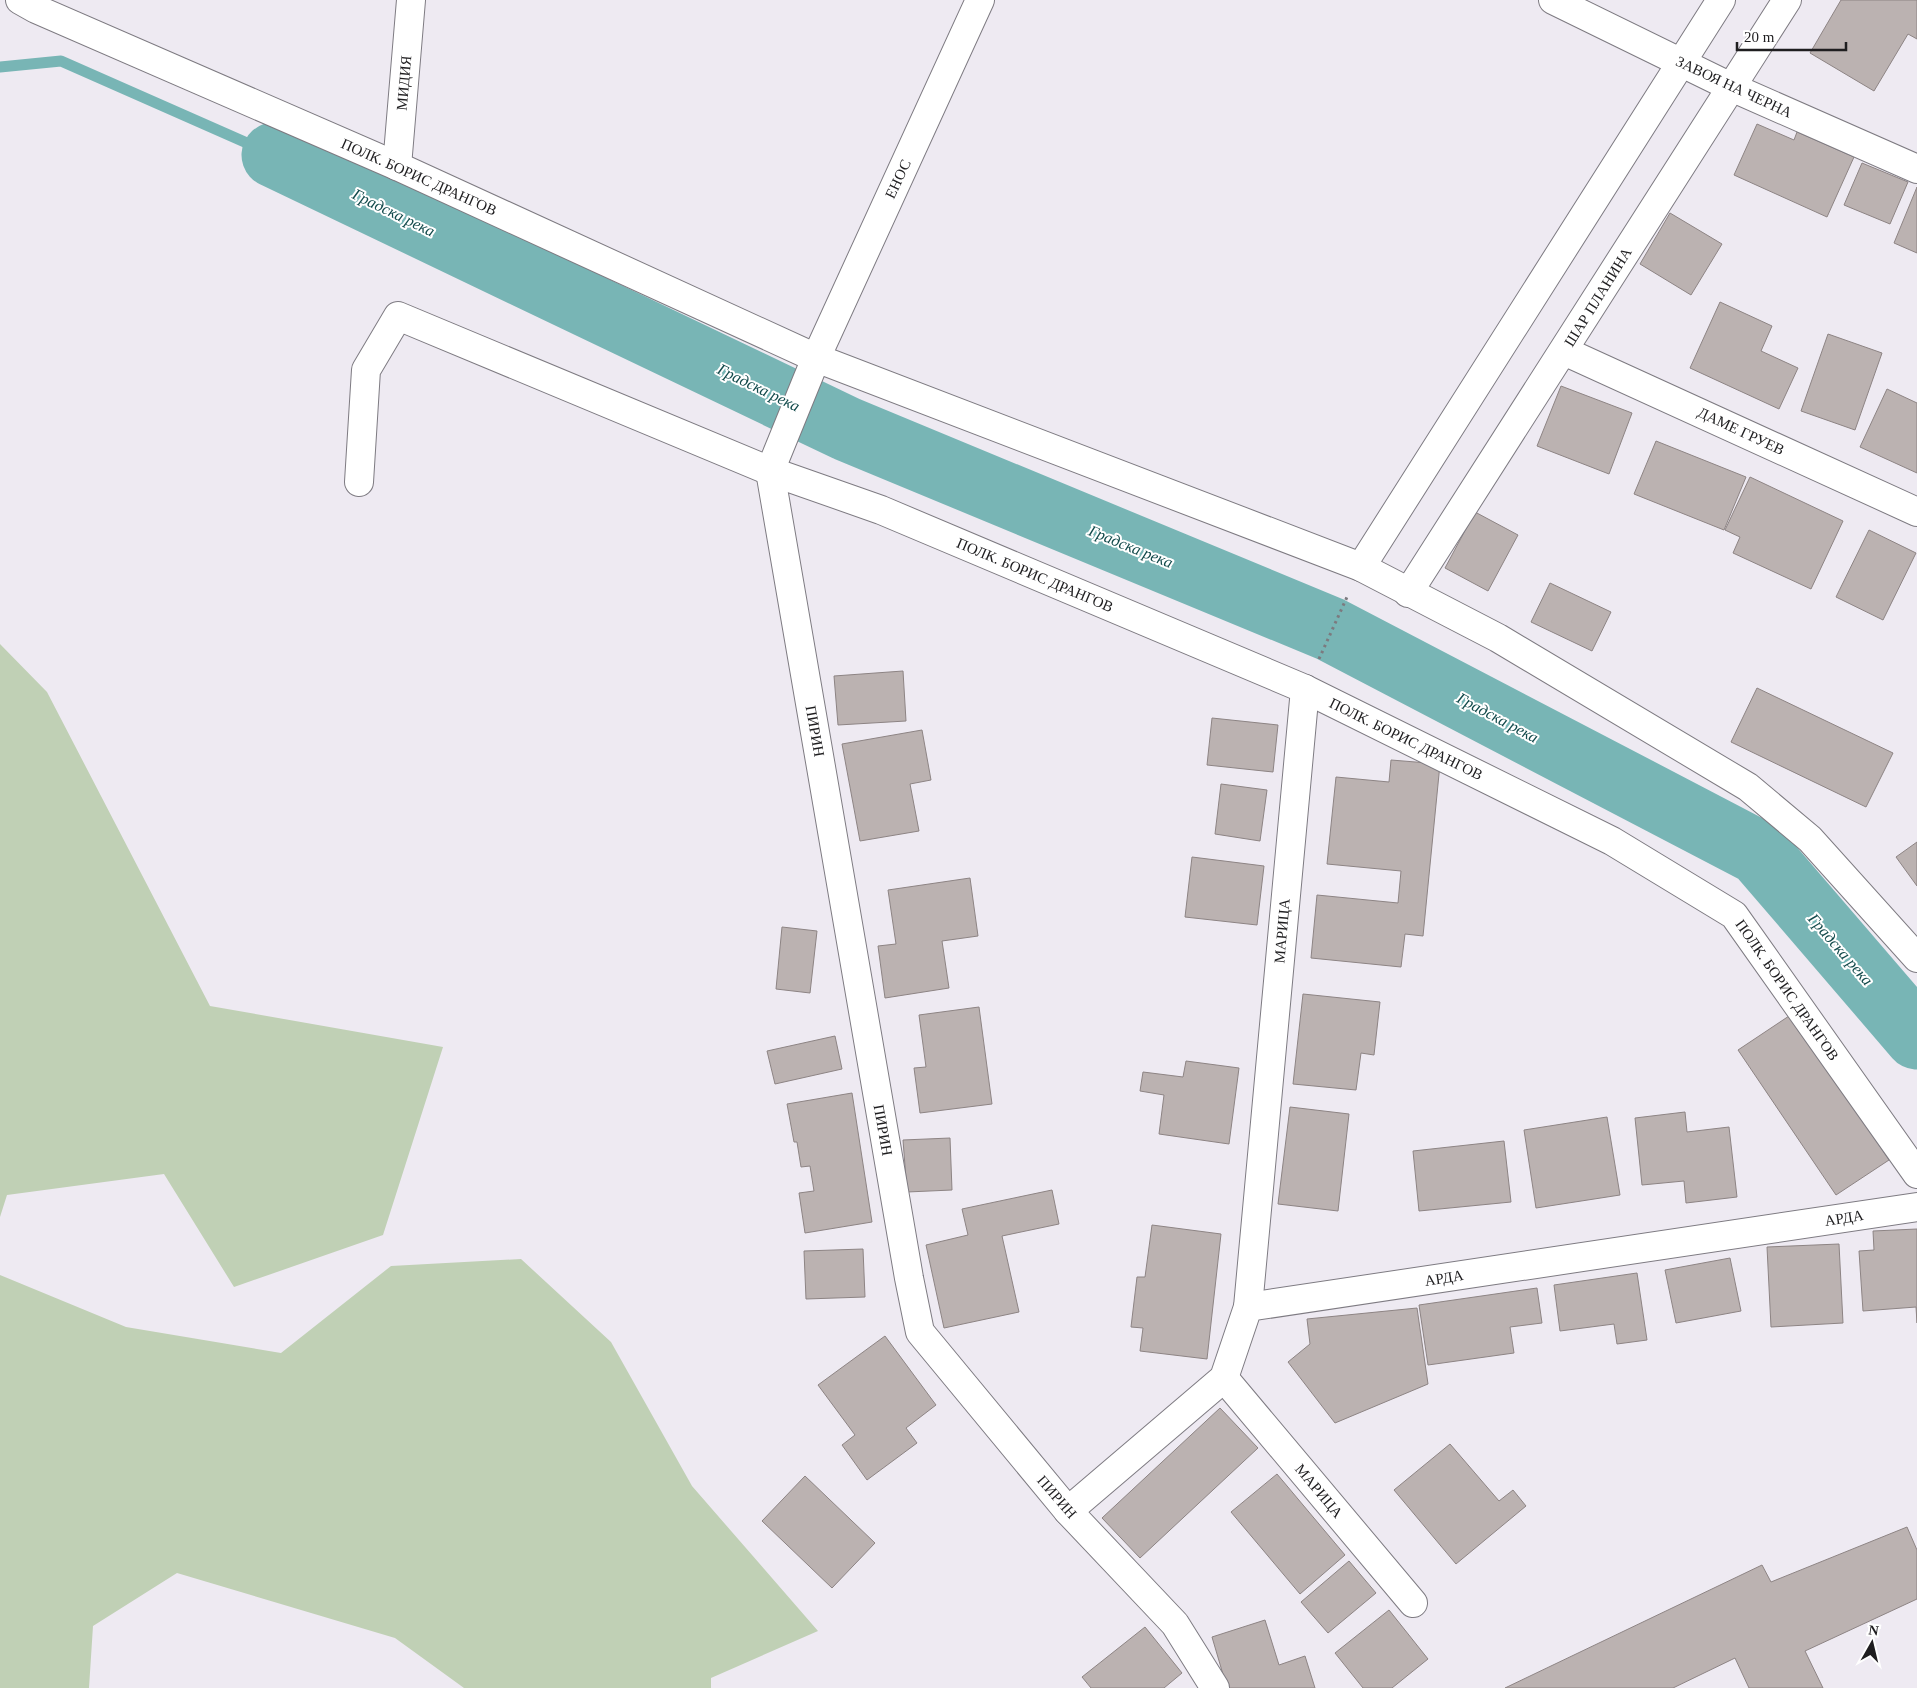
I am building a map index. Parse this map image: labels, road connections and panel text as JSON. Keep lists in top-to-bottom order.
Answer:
{
  "streets": {
    "street": [
      "МИДИЯ",
      "ЗАВОЯ НА ЧЕРНА",
      "ПОЛК. БОРИС ДРАНГОВ",
      "ЕНОС",
      "ШАР ПЛАНИНА",
      "ДАМЕ ГРУЕВ",
      "ПИРИН",
      "МАРИЦА",
      "АРДА"
    ]
  },
  "crossings": [
    ["МИДИЯ", "ПОЛК. БОРИС ДРАНГОВ"],
    ["ЗАВОЯ НА ЧЕРНА", "ШАР ПЛАНИНА"],
    ["ПОЛК. БОРИС ДРАНГОВ", "ЕНОС"],
    ["ПОЛК. БОРИС ДРАНГОВ", "ШАР ПЛАНИНА"],
    ["ПОЛК. БОРИС ДРАНГОВ", "ПИРИН"],
    ["ПОЛК. БОРИС ДРАНГОВ", "МАРИЦА"],
    ["ШАР ПЛАНИНА", "ДАМЕ ГРУЕВ"],
    ["МАРИЦА", "АРДА"]
  ],
  "water": ["Градска река"],
  "scale_bar": "20 m",
  "north": "top"
}
